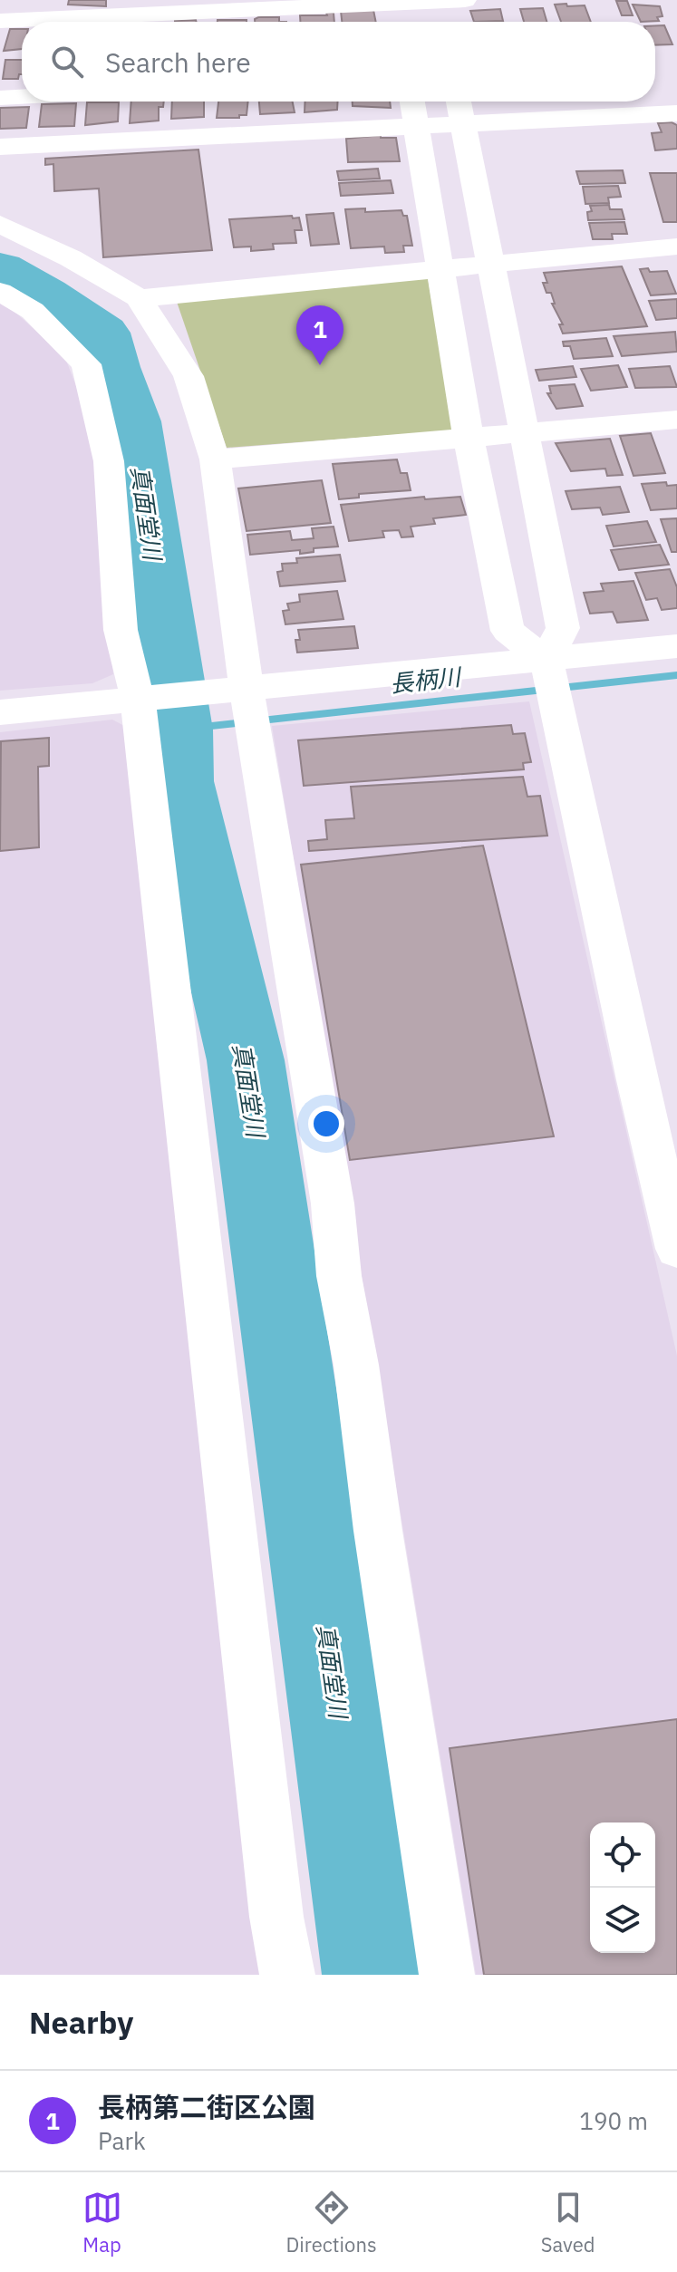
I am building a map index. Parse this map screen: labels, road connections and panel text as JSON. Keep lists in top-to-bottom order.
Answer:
{
  "water": ["真面堂川", "長柄川"],
  "page": {
    "search": "Search here",
    "pins": "1",
    "heading": "Nearby",
    "list": [
      {
        "mark": "1",
        "name": "長柄第二街区公園",
        "note": "Park",
        "value": "190 m"
      }
    ],
    "nav": ["Map", "Directions", "Saved"]
  }
}
